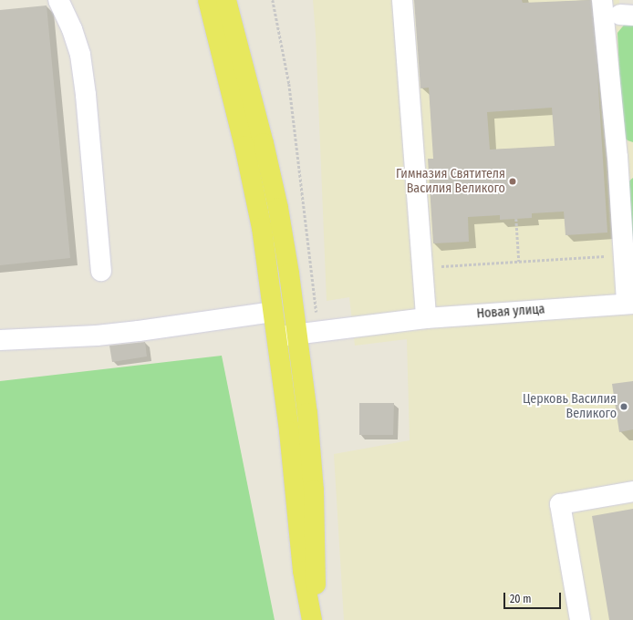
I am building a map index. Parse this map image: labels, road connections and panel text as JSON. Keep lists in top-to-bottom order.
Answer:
{
  "streets": {
    "street": ["Новая улица"]
  },
  "places": ["Гимназия Святителя Василия Великого", "Церковь Василия Великого"],
  "scale_bar": "20 m"
}
